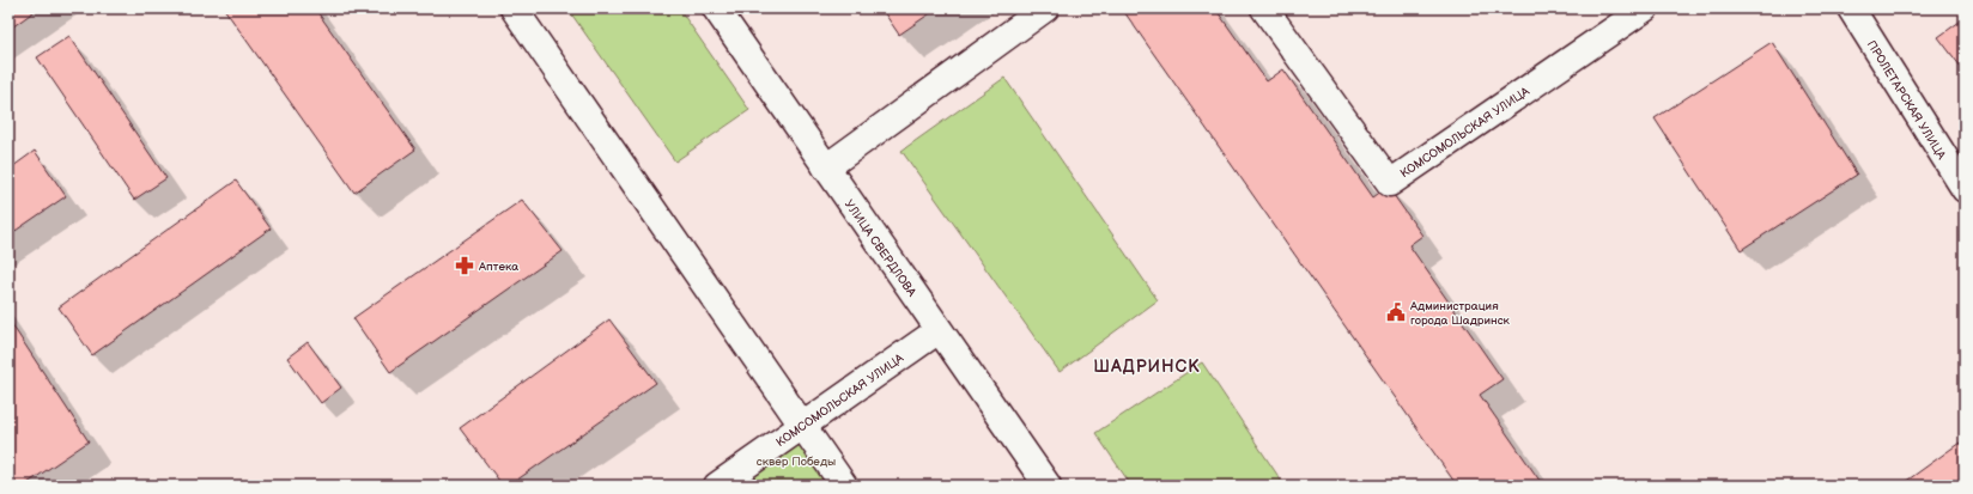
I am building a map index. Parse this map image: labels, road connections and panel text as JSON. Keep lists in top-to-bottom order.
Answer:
{
  "streets": {
    "main road": ["ПРОЛЕТАРСКАЯ УЛИЦА", "КОМСОМОЛЬСКАЯ УЛИЦА", "УЛИЦА СВЕРДЛОВА"]
  },
  "crossings": [
    ["КОМСОМОЛЬСКАЯ УЛИЦА", "УЛИЦА СВЕРДЛОВА"]
  ],
  "districts": ["ШАДРИНСК"],
  "parks": ["сквер Победы"],
  "places": {
    "pharmacy": ["Аптека"],
    "public building": ["Администрация города Шадринск"]
  }
}
